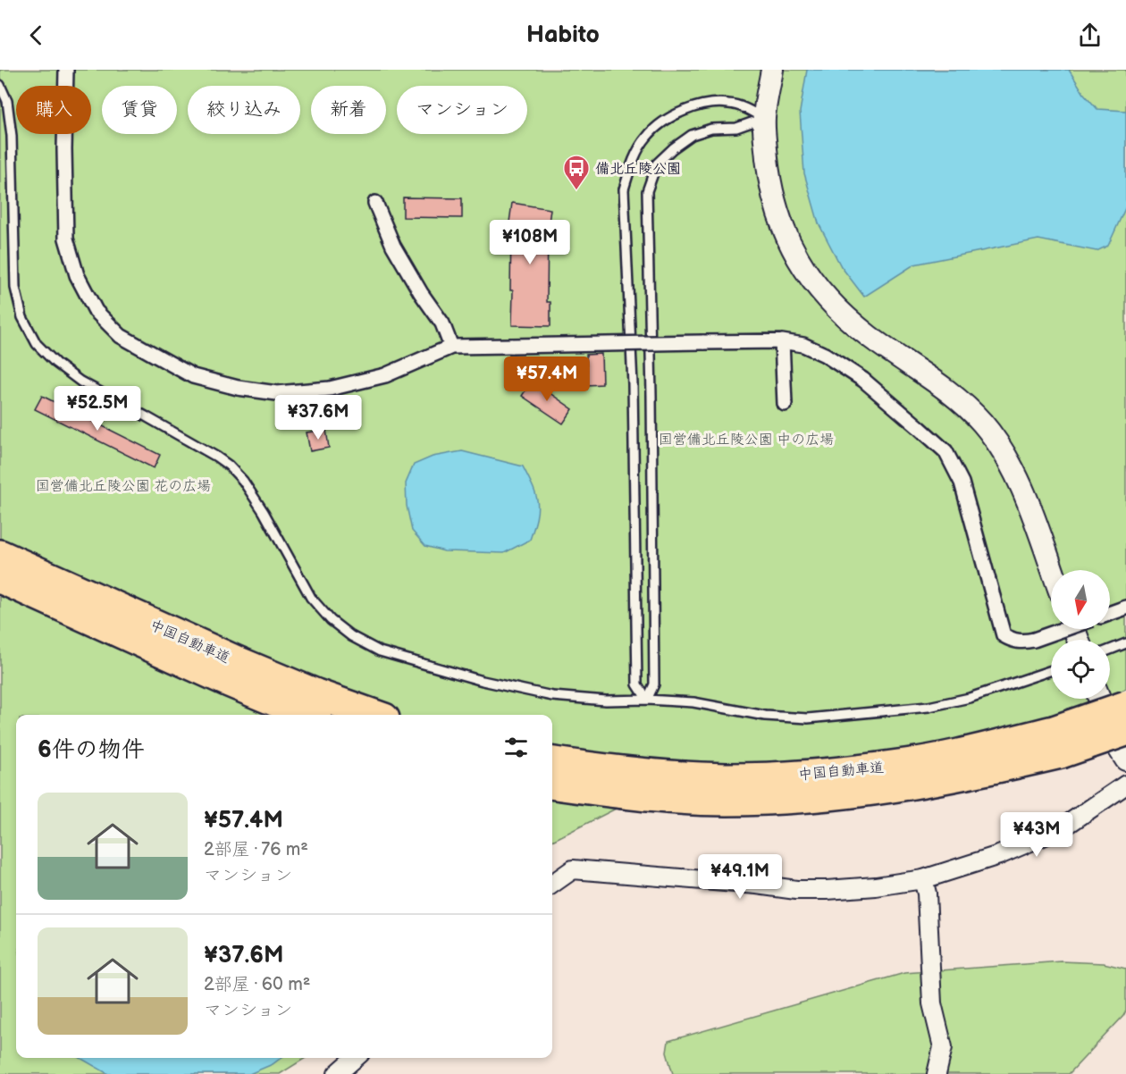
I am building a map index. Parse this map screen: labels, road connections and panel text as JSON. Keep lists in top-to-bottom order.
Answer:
{
  "streets": {
    "highway": ["中国自動車道"]
  },
  "parks": ["国営備北丘陵公園 中の広場", "国営備北丘陵公園 花の広場"],
  "places": {
    "bus stop": ["備北丘陵公園"]
  },
  "north": "bottom",
  "page": {
    "header": "Habito",
    "chip": [
      "購入",
      "賃貸",
      "絞り込み",
      "新着",
      "マンション"
    ],
    "price": [
      "¥108M",
      "¥57.4M",
      "¥52.5M",
      "¥37.6M",
      "¥43M",
      "¥49.1M"
    ],
    "heading": "6件の物件",
    "list": [
      {
        "name": "¥57.4M",
        "note": "2部屋 · 76 m² · マンション"
      },
      {
        "name": "¥37.6M",
        "note": "2部屋 · 60 m² · マンション"
      }
    ]
  }
}
